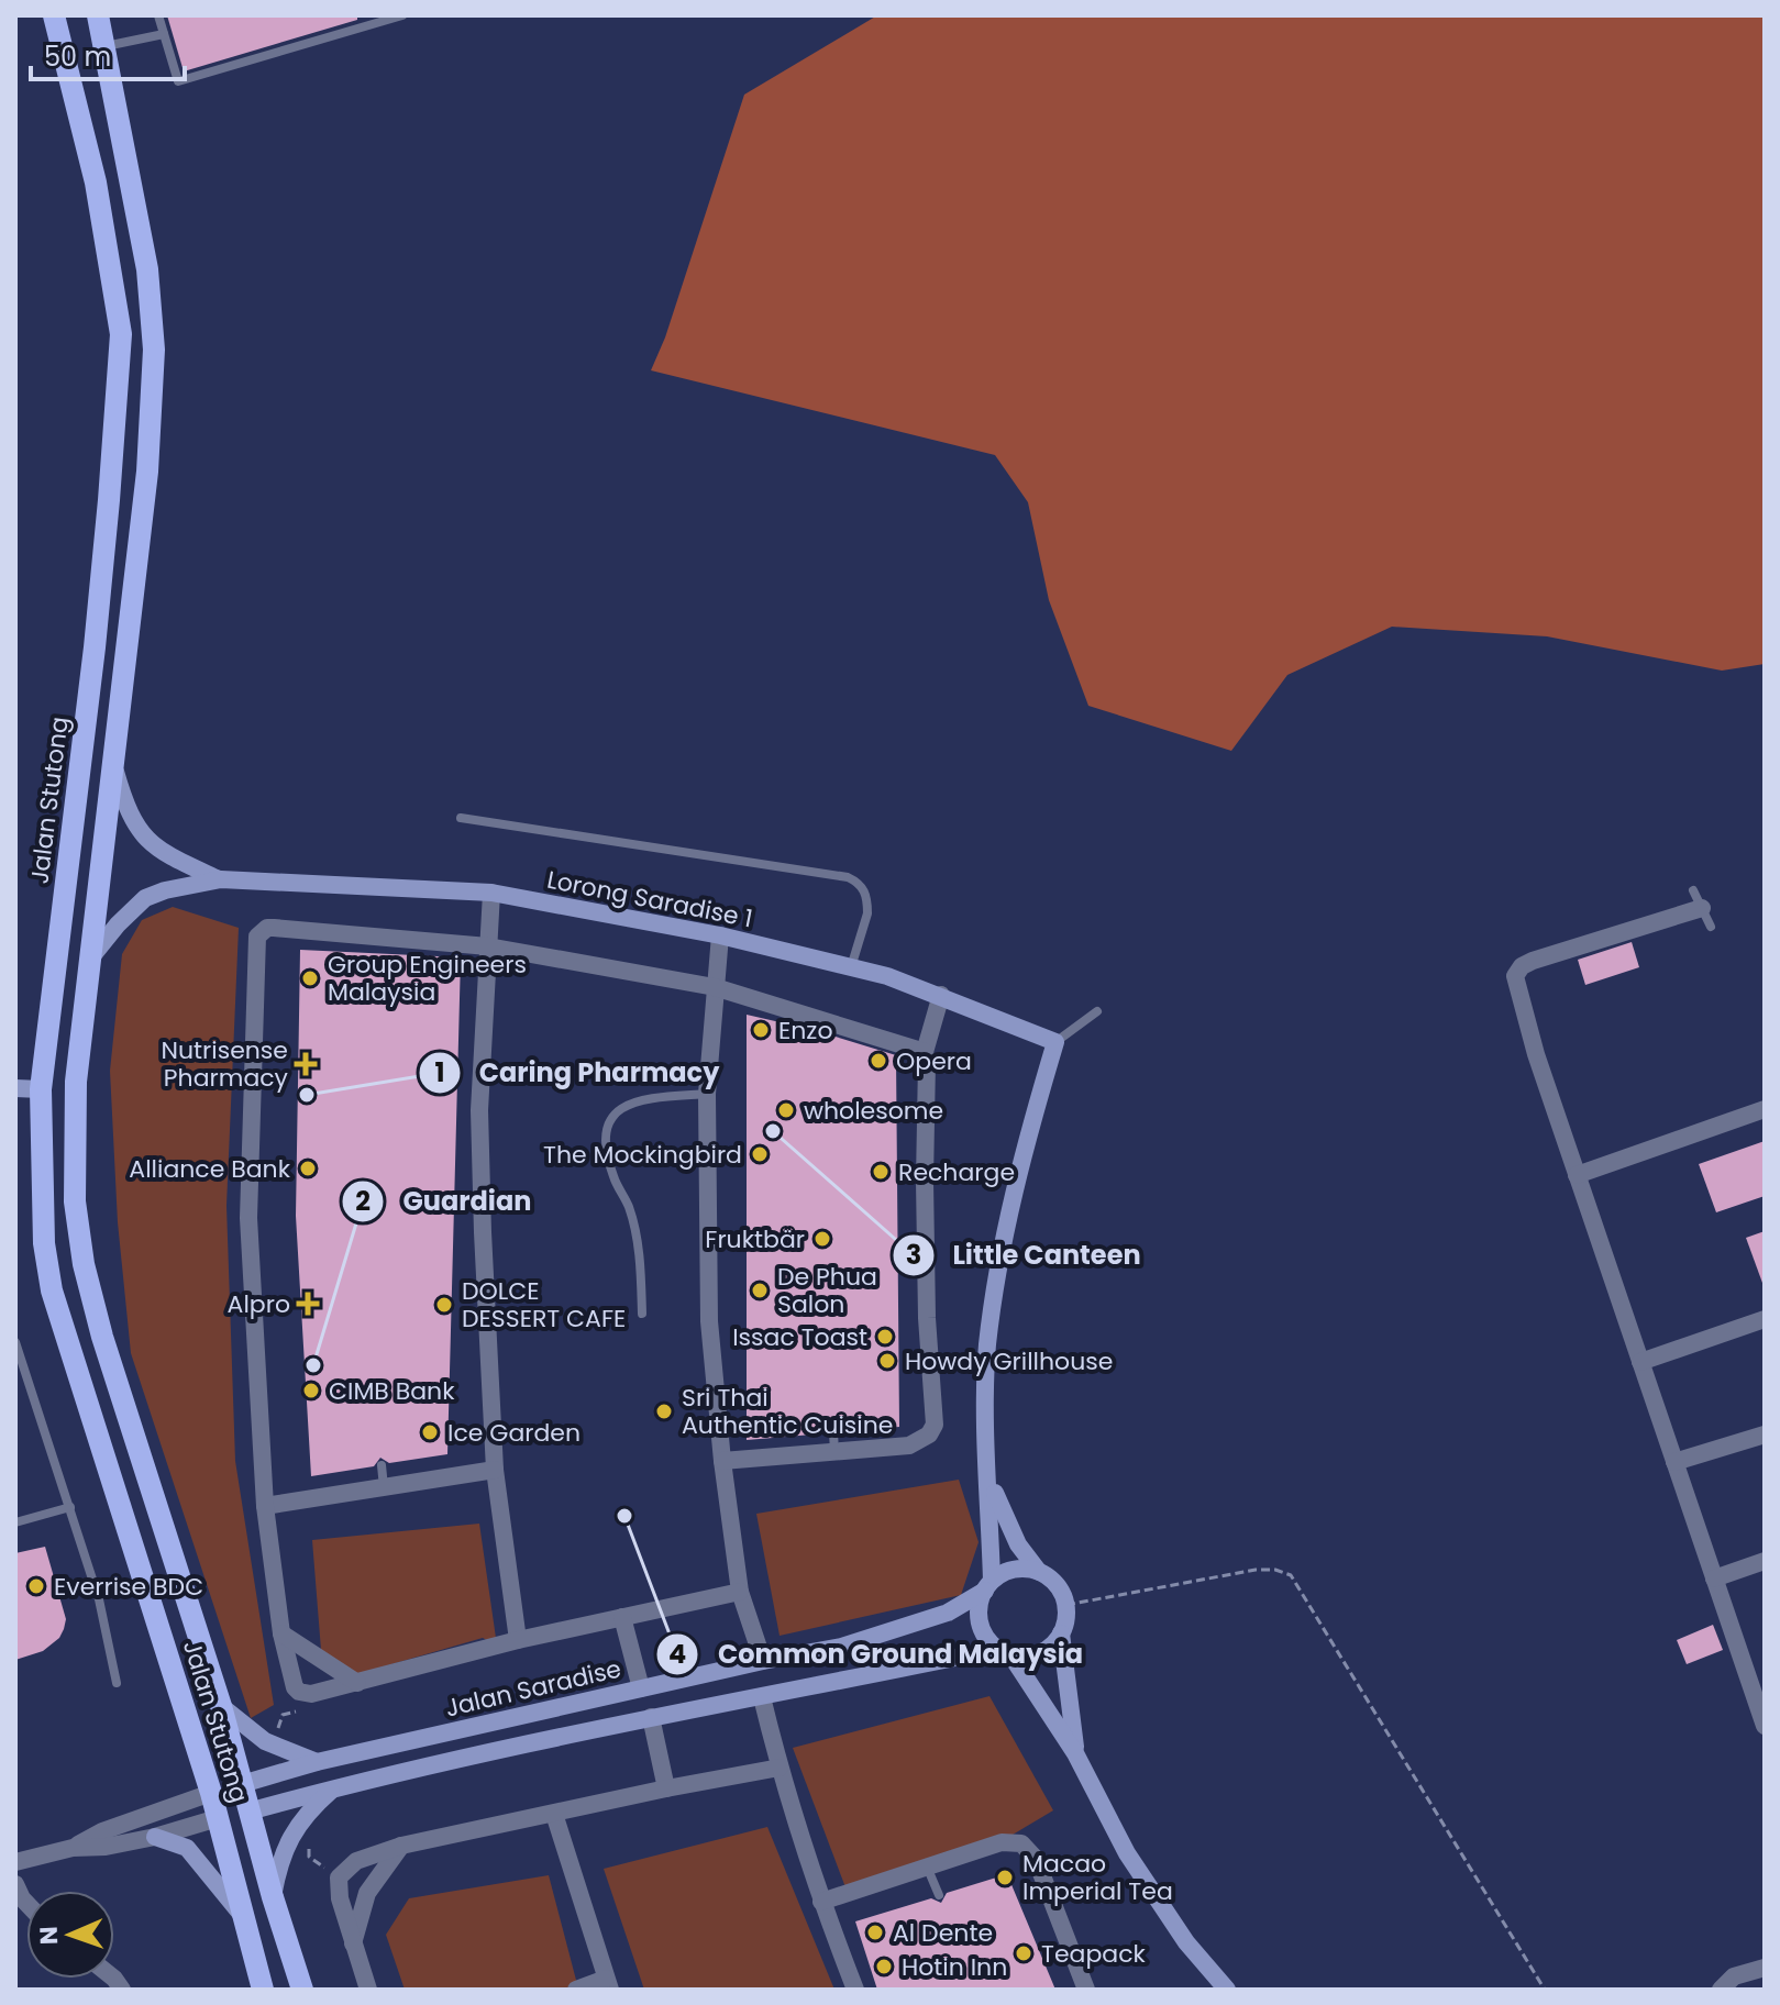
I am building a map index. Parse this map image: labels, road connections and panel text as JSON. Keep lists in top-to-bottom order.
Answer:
{
  "streets": {
    "main road": ["Jalan Stutong"],
    "street": ["Lorong Saradise 1", "Jalan Saradise"]
  },
  "crossings": [
    ["Jalan Stutong", "Jalan Saradise"]
  ],
  "places": {
    "other": [
      "Group Engineers Malaysia",
      "Enzo",
      "Opera",
      "Caring Pharmacy",
      "wholesome",
      "Little Canteen",
      "The Mockingbird",
      "Alliance Bank",
      "Recharge",
      "Fruktbär",
      "De Phua Salon",
      "DOLCE DESSERT CAFE",
      "Issac Toast",
      "Howdy Grillhouse",
      "Guardian",
      "CIMB Bank",
      "Sri Thai Authentic Cuisine",
      "Ice Garden",
      "Common Ground Malaysia",
      "Everrise BDC",
      "Macao Imperial Tea",
      "Al Dente",
      "Teapack",
      "Hotin Inn"
    ],
    "health": ["Nutrisense Pharmacy", "Alpro"]
  },
  "scale_bar": "50 m",
  "north": "left"
}
